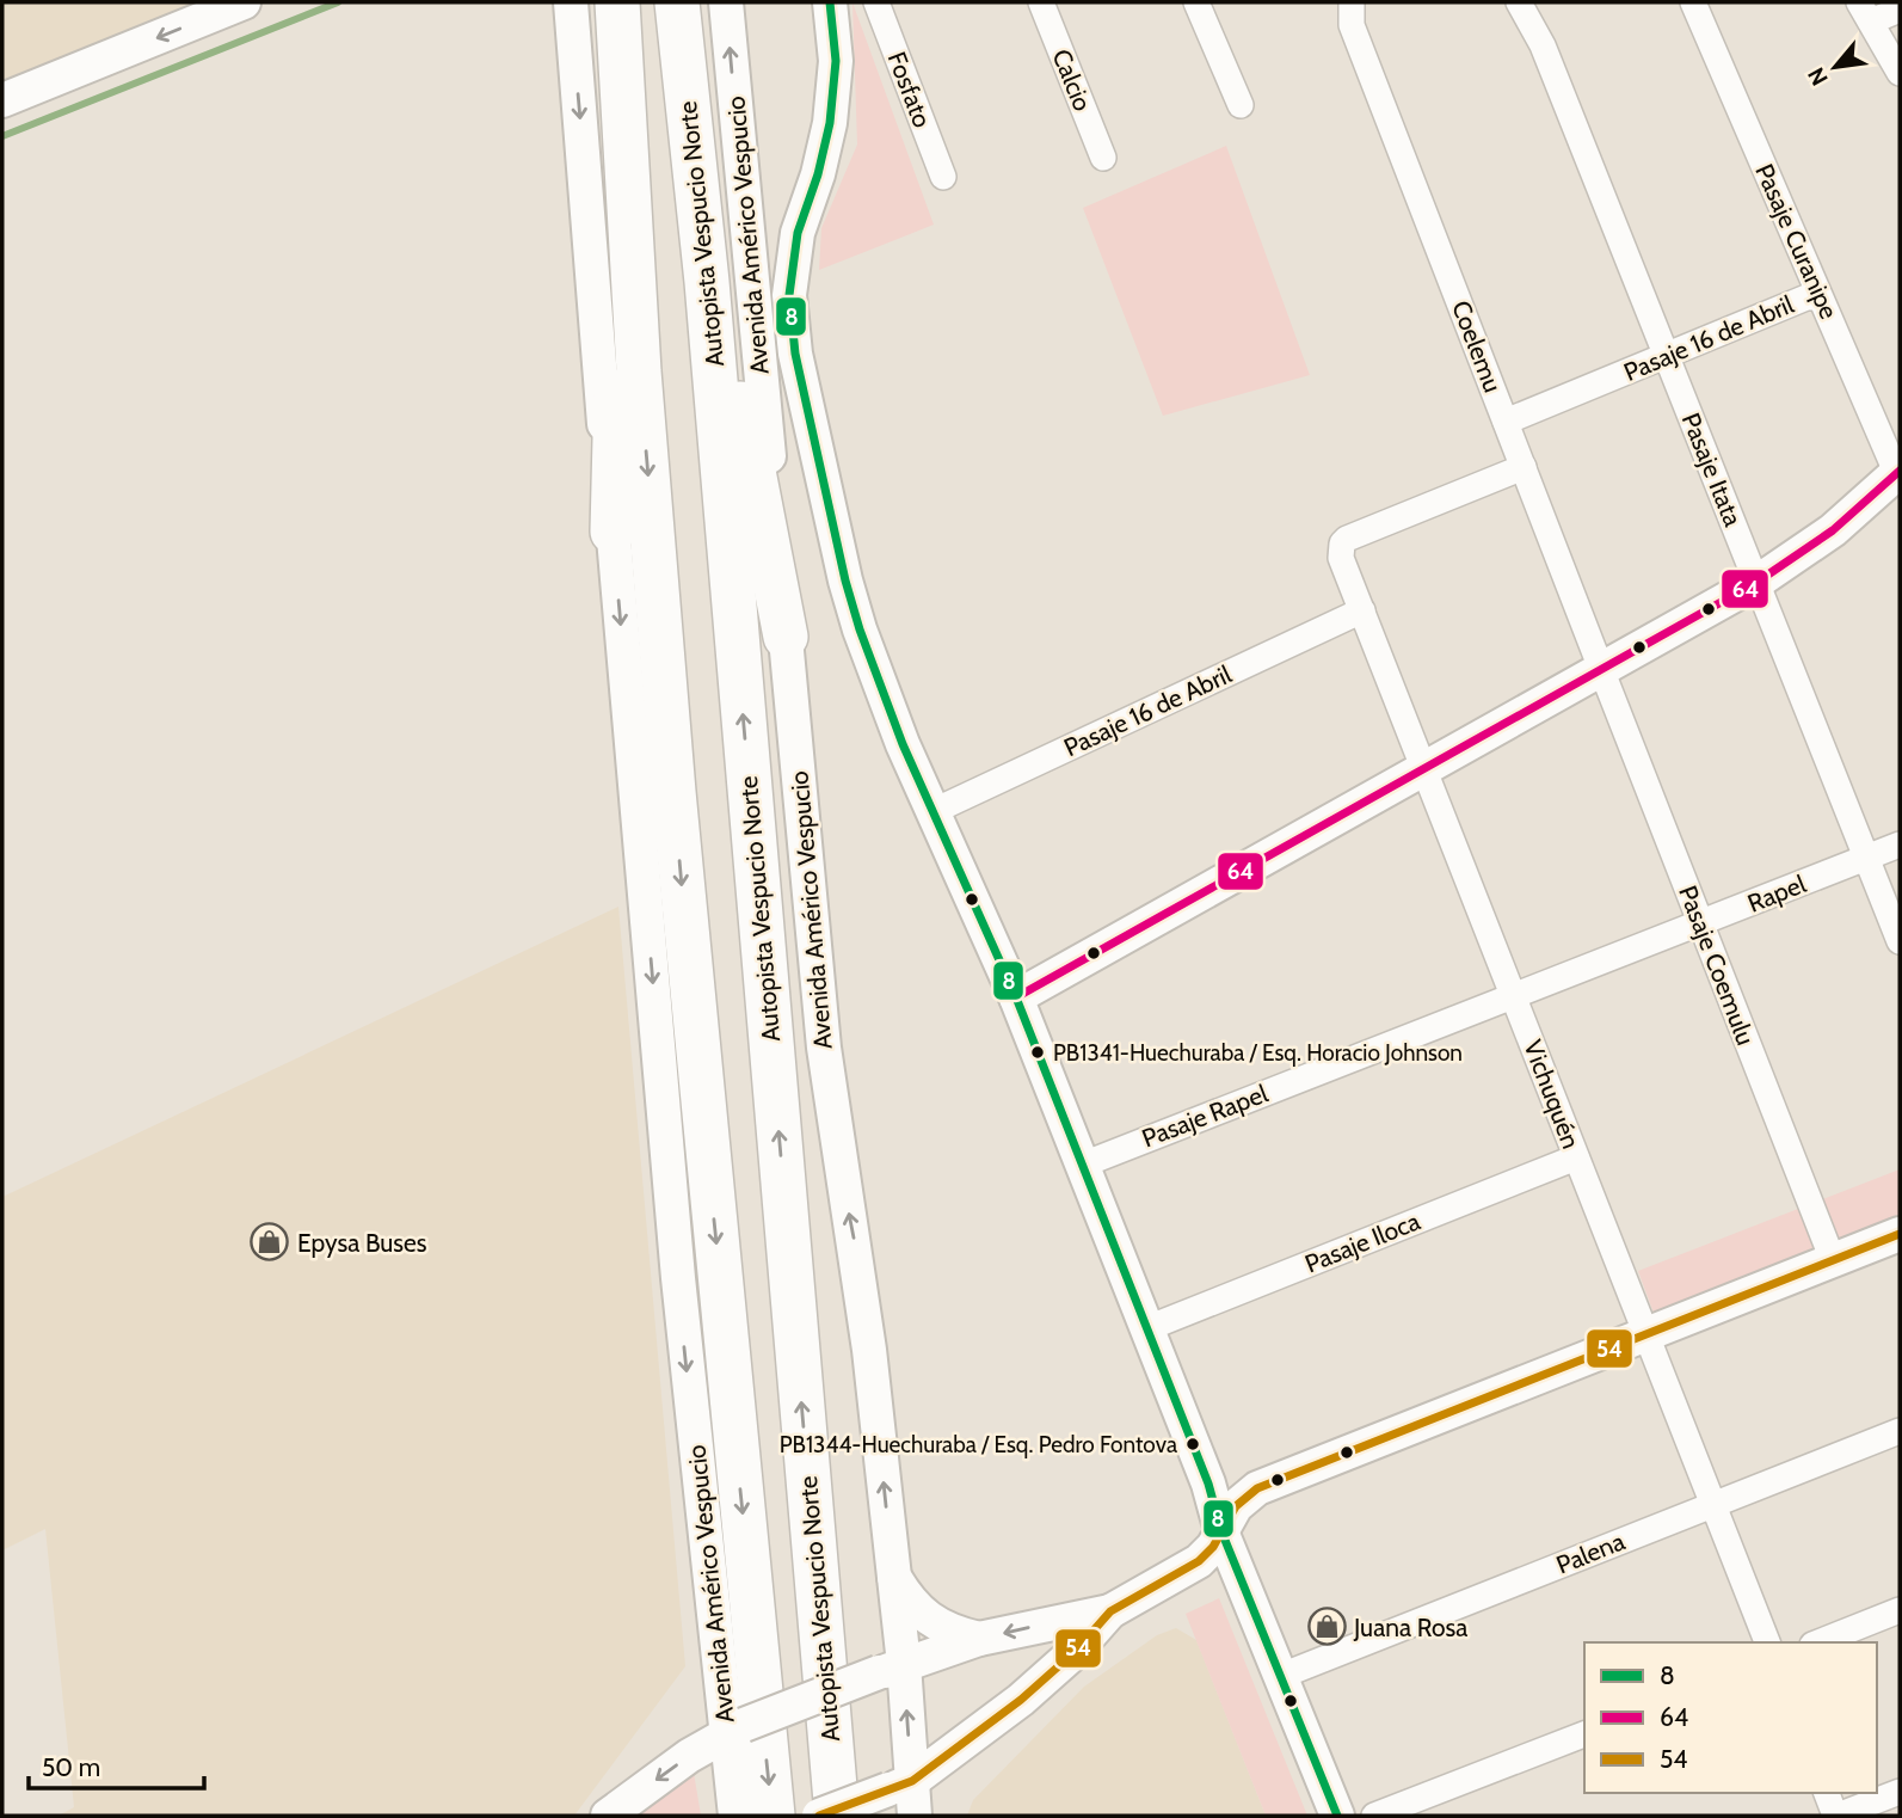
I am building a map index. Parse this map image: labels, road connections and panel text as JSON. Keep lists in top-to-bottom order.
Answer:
{
  "streets": {
    "highway": ["Autopista Vespucio Norte"],
    "main road": ["Avenida Américo Vespucio"],
    "street": [
      "Calcio",
      "Fosfato",
      "Pasaje Curanipe",
      "Pasaje 16 de Abril",
      "Coelemu",
      "Pasaje Itata",
      "Rapel",
      "Pasaje Coemulu",
      "Vichuquén",
      "Pasaje Rapel",
      "Pasaje Iloca",
      "Palena"
    ]
  },
  "crossings": [
    ["Pasaje Curanipe", "Pasaje 16 de Abril"],
    ["Pasaje 16 de Abril", "Coelemu"],
    ["Pasaje 16 de Abril", "Pasaje Itata"],
    ["Pasaje 16 de Abril", "Vichuquén"],
    ["Coelemu", "Pasaje Coemulu"],
    ["Coelemu", "Vichuquén"],
    ["Pasaje Itata", "Rapel"],
    ["Rapel", "Pasaje Coemulu"],
    ["Rapel", "Vichuquén"],
    ["Rapel", "Pasaje Rapel"],
    ["Vichuquén", "Pasaje Rapel"],
    ["Vichuquén", "Pasaje Iloca"],
    ["Vichuquén", "Palena"]
  ],
  "places": {
    "other": ["PB1341-Huechuraba / Esq. Horacio Johnson", "PB1344-Huechuraba / Esq. Pedro Fontova"],
    "shop": ["Epysa Buses", "Juana Rosa"]
  },
  "lines": ["transit line 8", "transit line 64", "transit line 54"],
  "legend": ["8", "64", "54"],
  "scale_bar": "50 m",
  "north": "bottom left"
}
